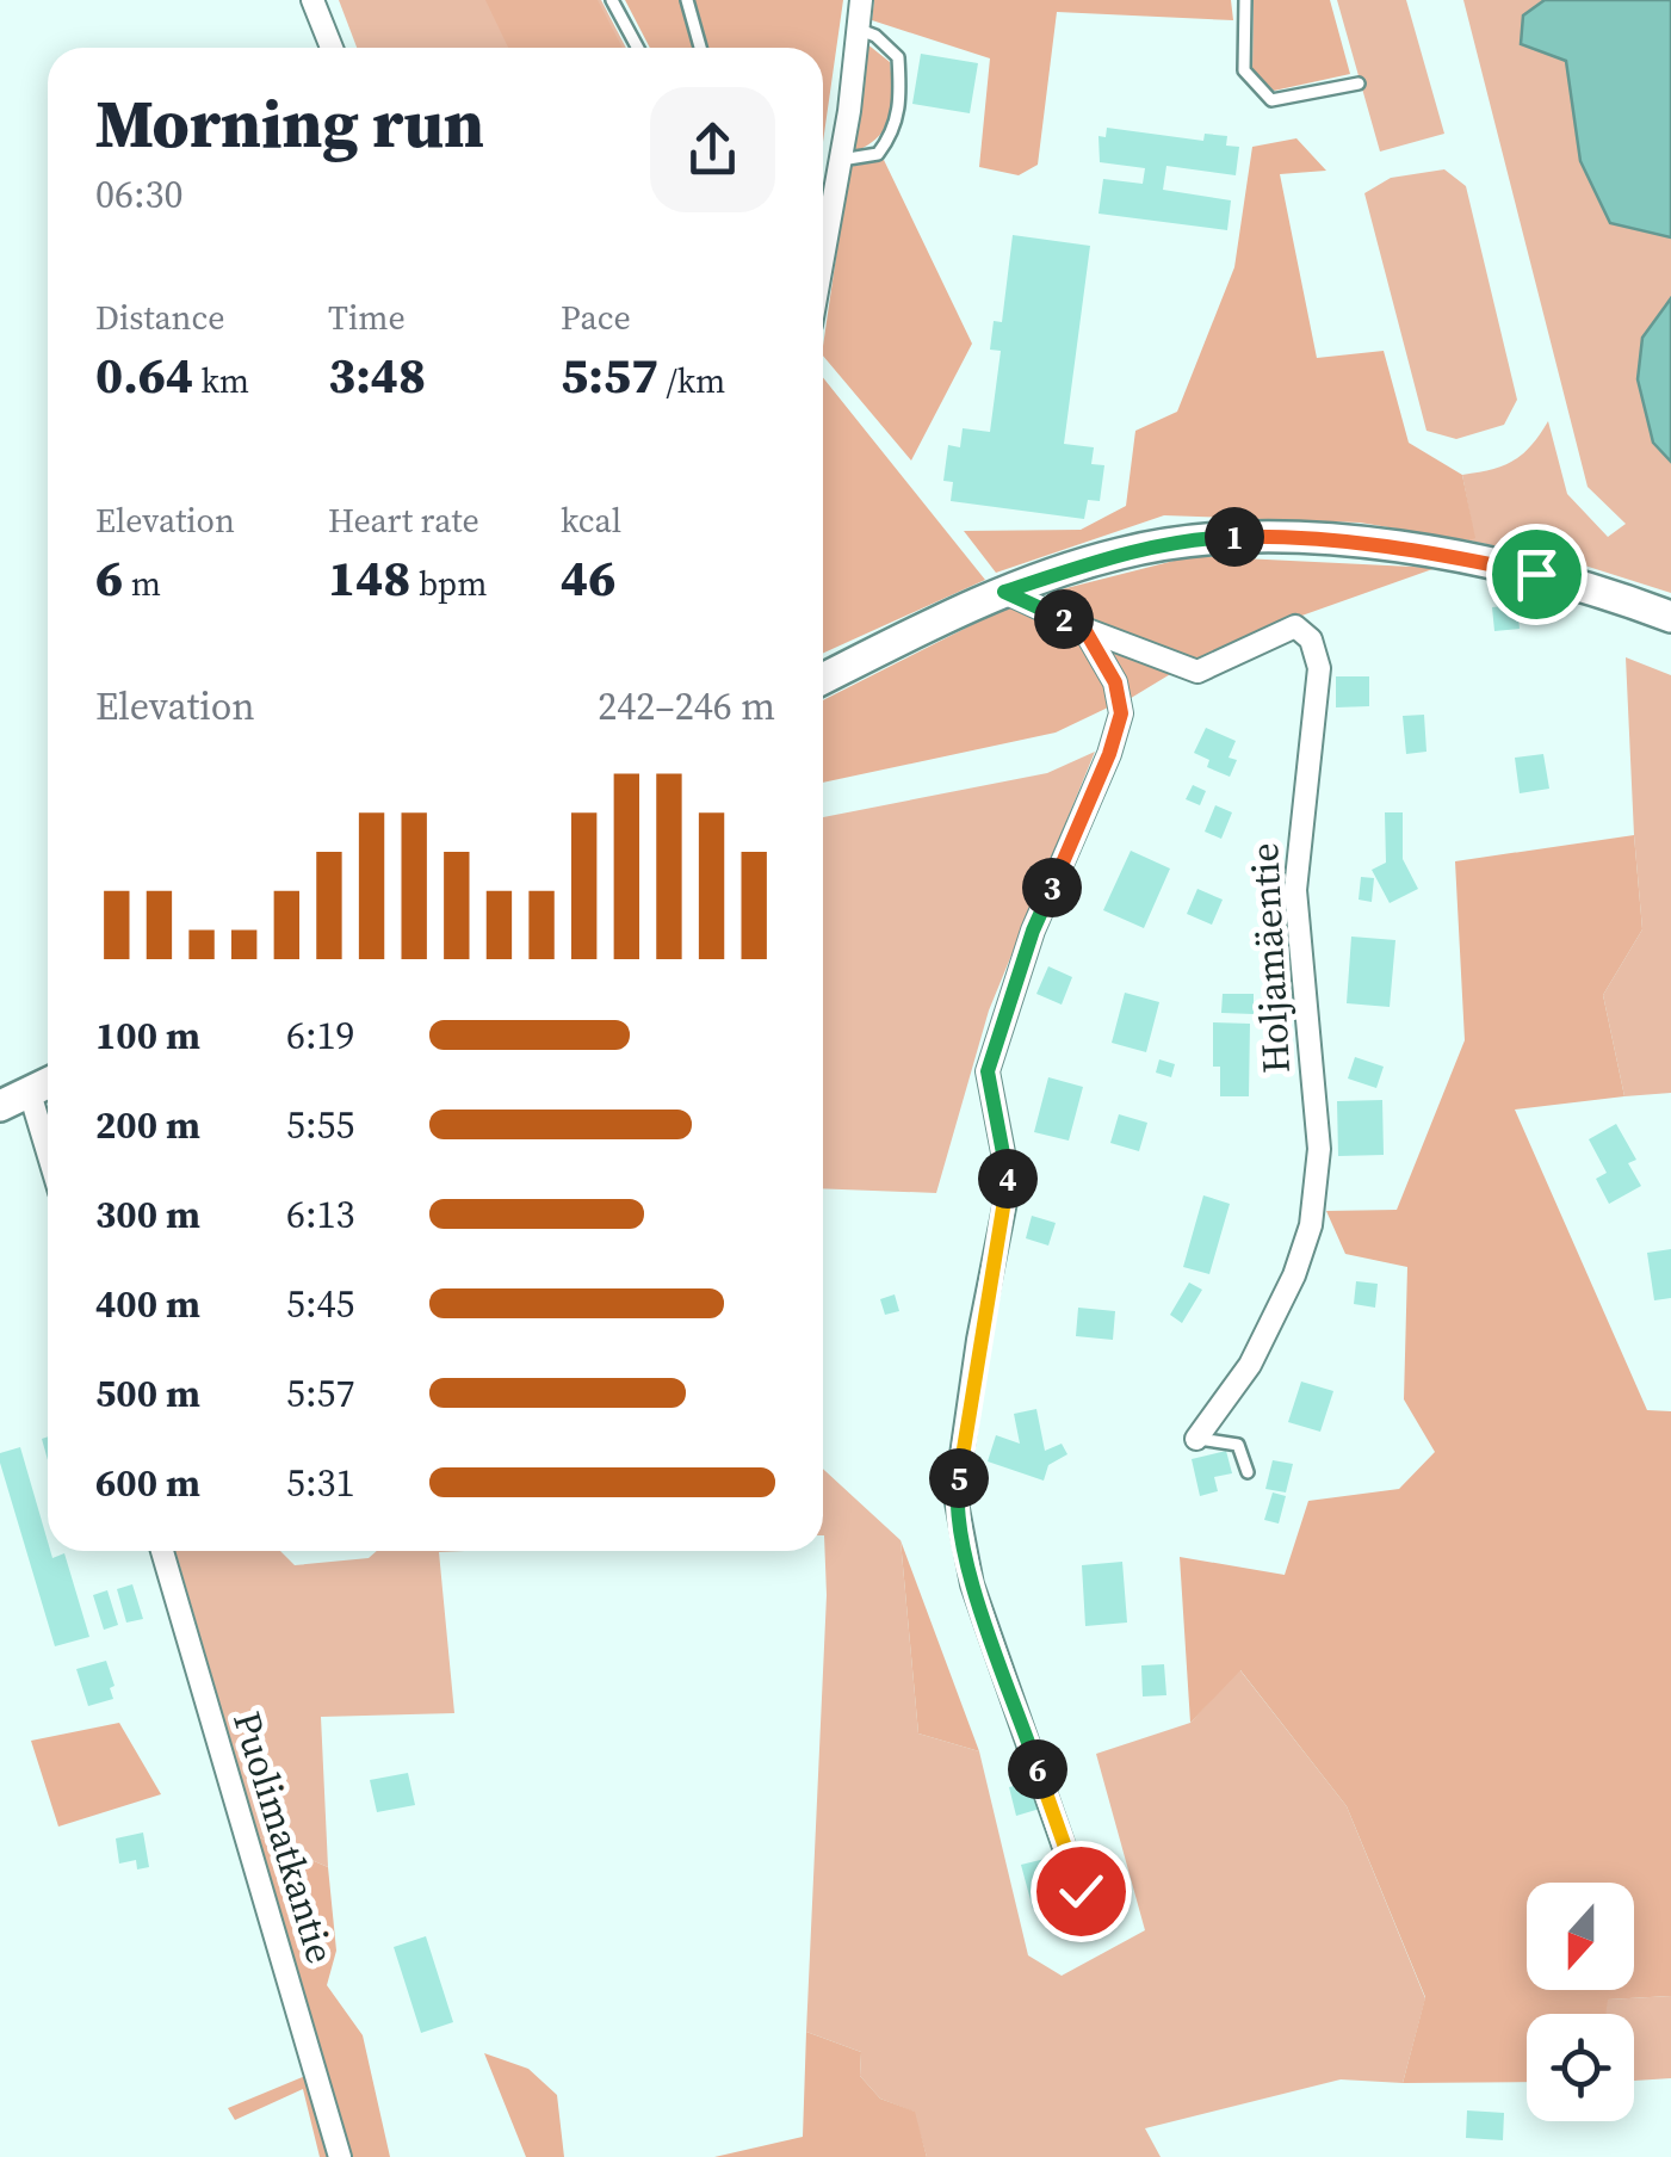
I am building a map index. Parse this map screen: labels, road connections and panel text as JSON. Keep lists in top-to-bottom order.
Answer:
{
  "streets": {
    "street": ["Holjamäentie", "Puolimatkantie"]
  },
  "north": "bottom",
  "page": {
    "heading": ["Morning run", "06:30"],
    "stats": [
      ["Distance", "0.64 km"],
      ["Time", "3:48"],
      ["Pace", "5:57 /km"],
      ["Elevation", "6 m"],
      ["Heart rate", "148 bpm"],
      ["kcal", "46"]
    ],
    "pins": [
      "1",
      "2",
      "3",
      "4",
      "5",
      "6"
    ],
    "chart": ["Elevation", "242–246 m"],
    "list": [
      {
        "name": "100 m",
        "note": "6:19"
      },
      {
        "name": "200 m",
        "note": "5:55"
      },
      {
        "name": "300 m",
        "note": "6:13"
      },
      {
        "name": "400 m",
        "note": "5:45"
      },
      {
        "name": "500 m",
        "note": "5:57"
      },
      {
        "name": "600 m",
        "note": "5:31"
      }
    ]
  }
}
